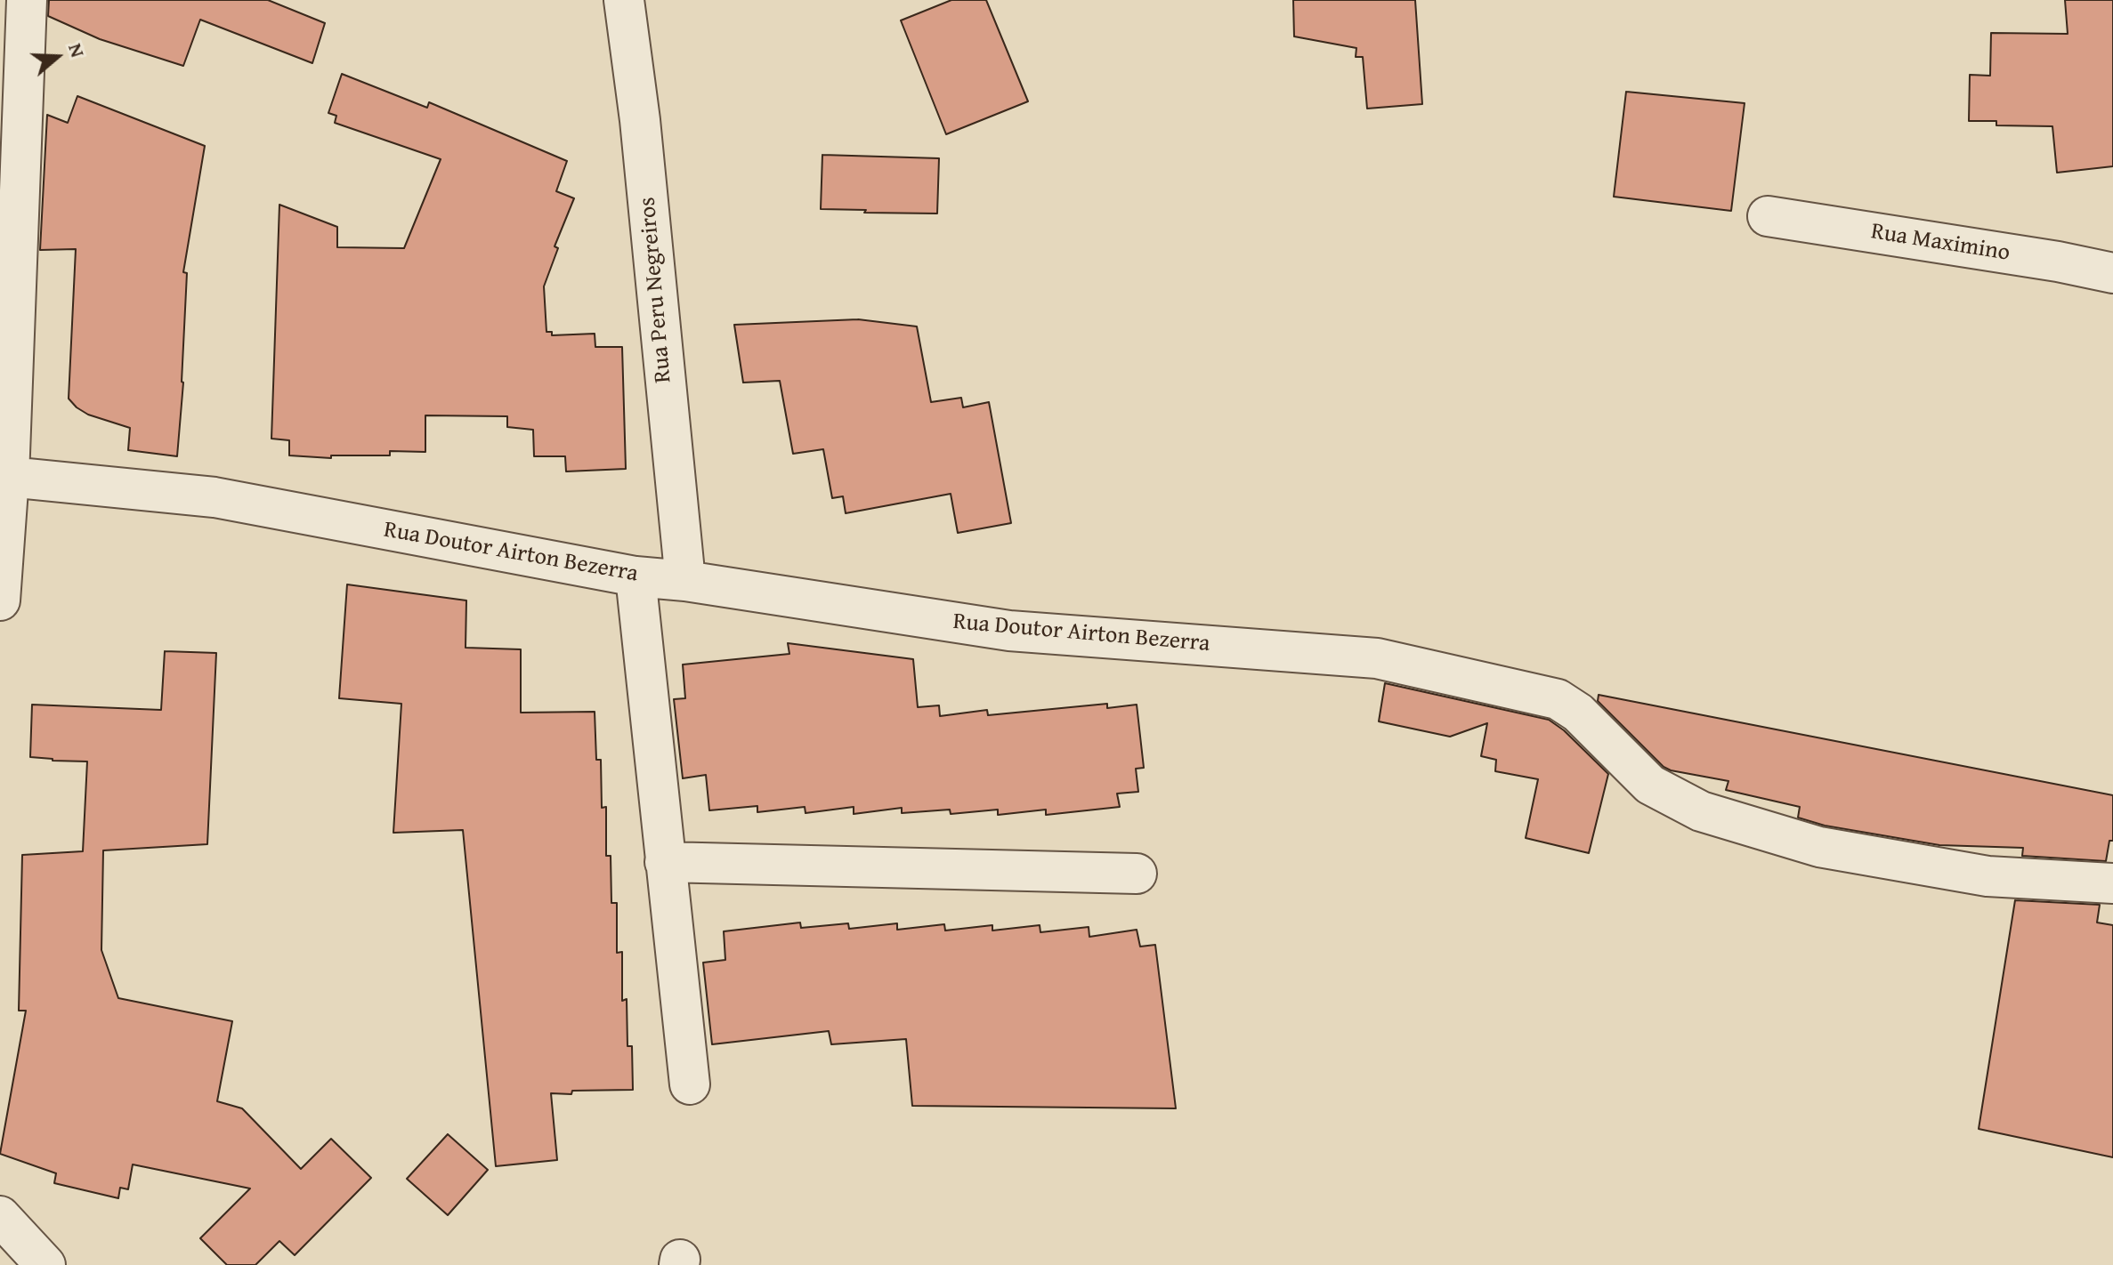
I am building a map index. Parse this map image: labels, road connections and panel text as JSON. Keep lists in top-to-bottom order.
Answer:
{
  "streets": {
    "street": ["Rua Maximino", "Rua Peru Negreiros", "Rua Doutor Airton Bezerra"]
  },
  "crossings": [
    ["Rua Peru Negreiros", "Rua Doutor Airton Bezerra"]
  ],
  "north": "right"
}
